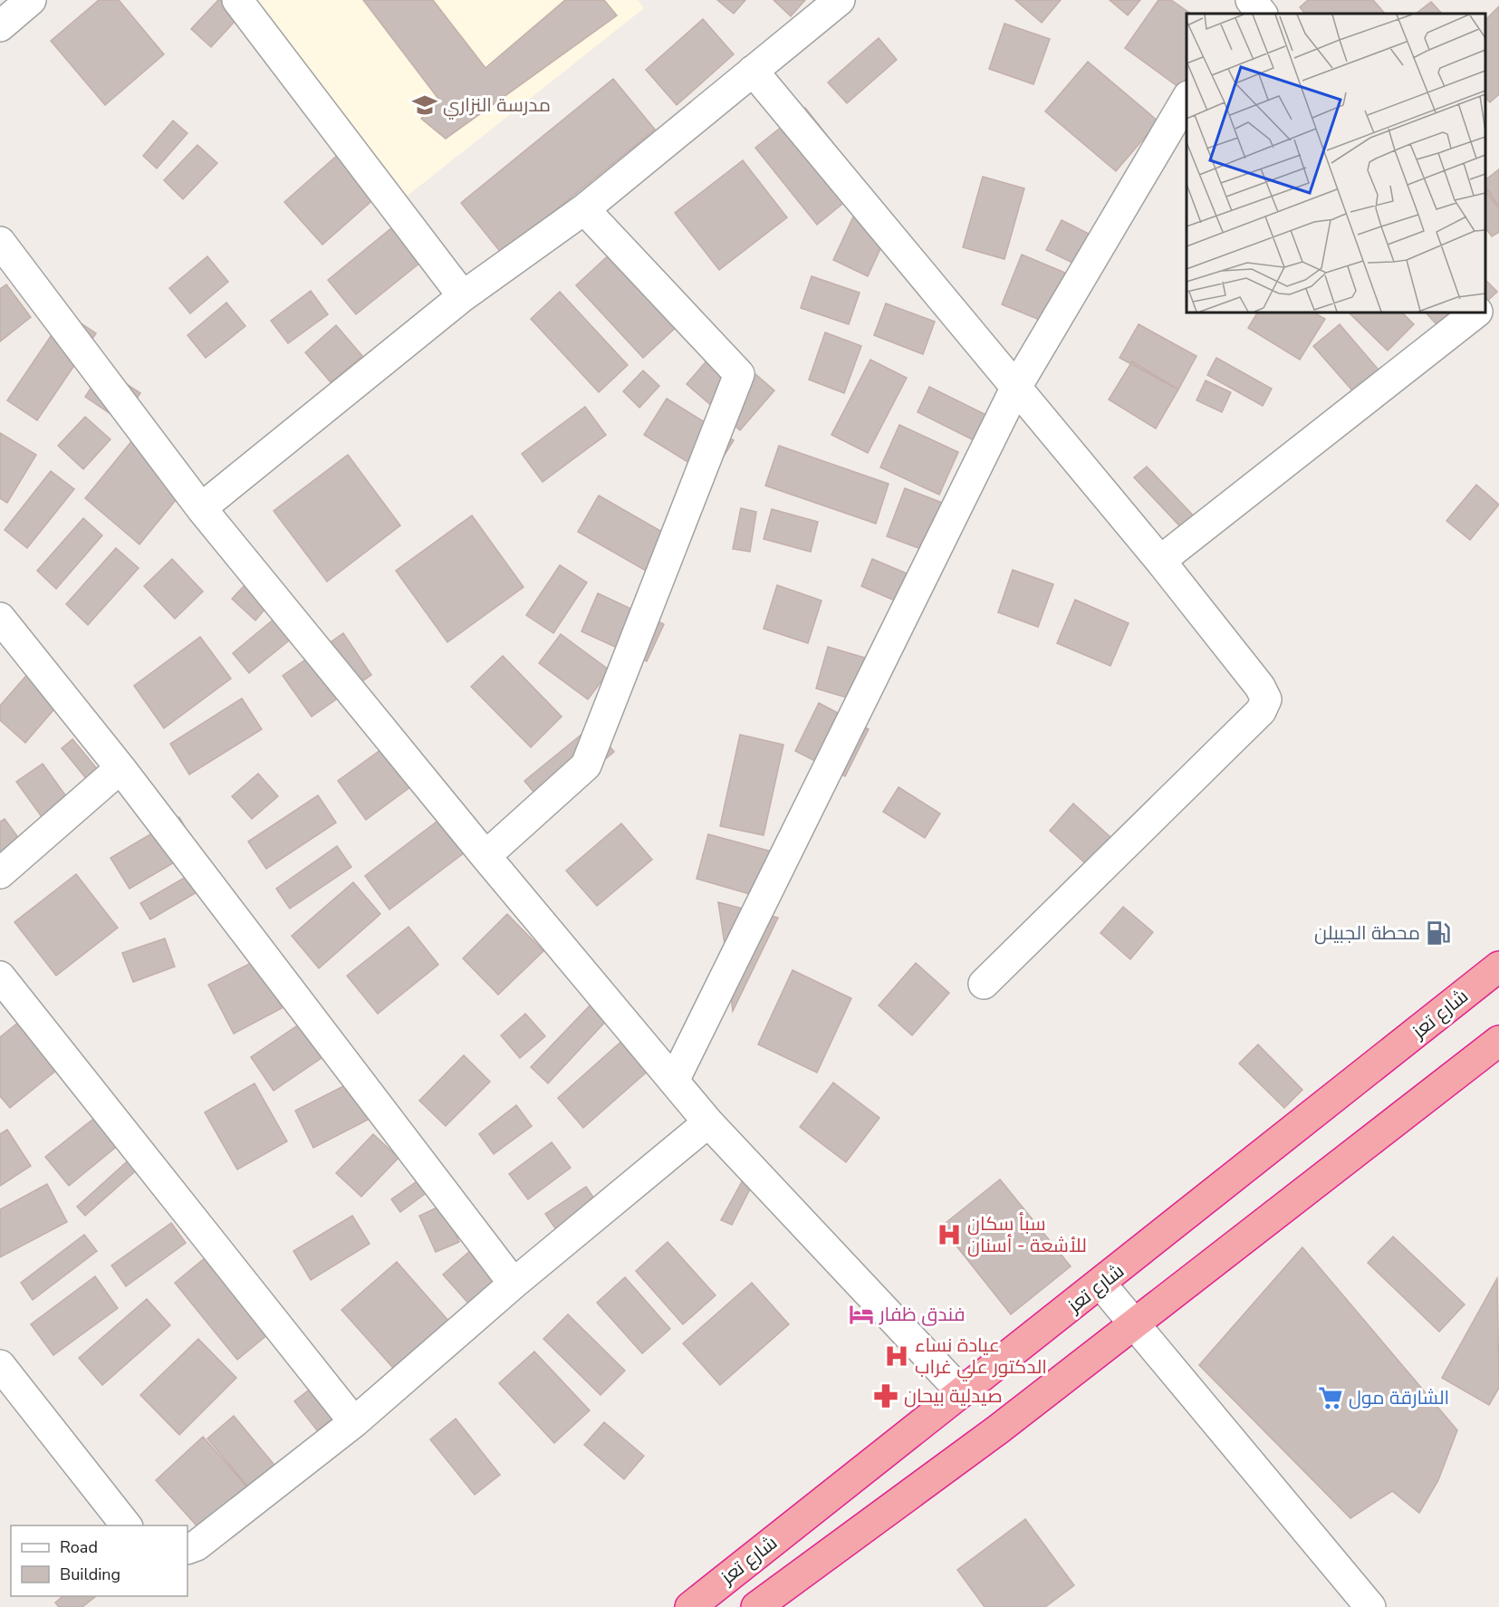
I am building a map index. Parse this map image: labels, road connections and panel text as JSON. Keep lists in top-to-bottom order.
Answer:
{
  "streets": {
    "highway": ["شارع تعز"]
  },
  "places": {
    "school or university": ["مدرسة النزاري"],
    "fuel station": ["محطة الجبيلن"],
    "hospital": ["سبأ سكان للأشعة - أسنان", "عيادة نساء الدكتور علي غراب"],
    "hotel": ["فندق ظفار"],
    "pharmacy": ["صيدلية بيحان"],
    "supermarket": ["الشارقة مول"]
  },
  "legend": ["Road", "Building"]
}
